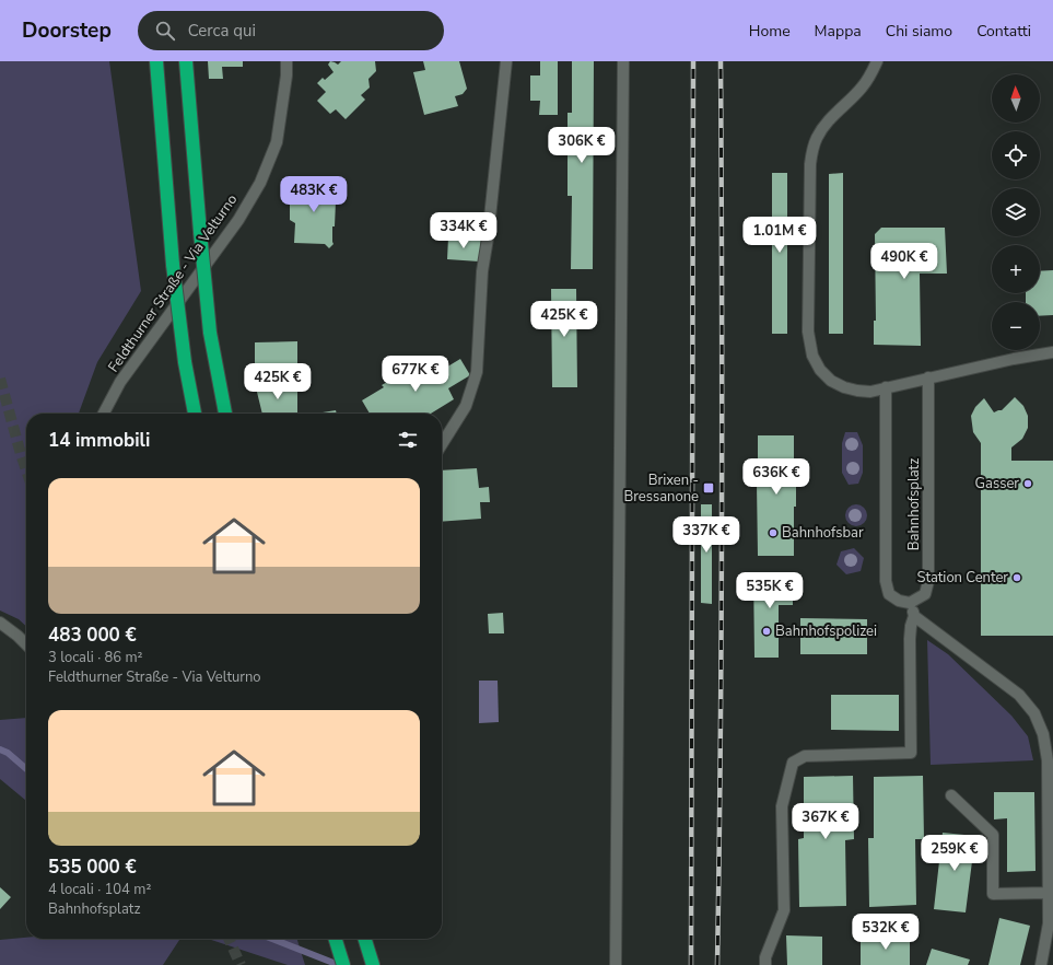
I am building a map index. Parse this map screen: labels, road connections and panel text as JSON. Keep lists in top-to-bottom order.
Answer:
{
  "streets": {
    "street": ["Feldthurner Straße - Via Velturno", "Bahnhofsplatz"]
  },
  "places": {
    "other": [
      "Gasser",
      "Bahnhofsbar",
      "Station Center",
      "Bahnhofspolizei"
    ],
    "transit": ["Brixen - Bressanone"]
  },
  "north": "top",
  "page": {
    "header": "Doorstep",
    "search": "Cerca qui",
    "nav": [
      "Home",
      "Mappa",
      "Chi siamo",
      "Contatti"
    ],
    "map_buttons": ["+", "−"],
    "price": [
      "306K €",
      "483K €",
      "334K €",
      "1.01M €",
      "490K €",
      "425K €",
      "677K €",
      "425K €",
      "636K €",
      "337K €",
      "535K €",
      "367K €",
      "259K €",
      "532K €"
    ],
    "heading": "14 immobili",
    "list": [
      {
        "name": "483 000 €",
        "note": "3 locali · 86 m² · Feldthurner Straße - Via Velturno"
      },
      {
        "name": "535 000 €",
        "note": "4 locali · 104 m² · Bahnhofsplatz"
      }
    ]
  }
}
